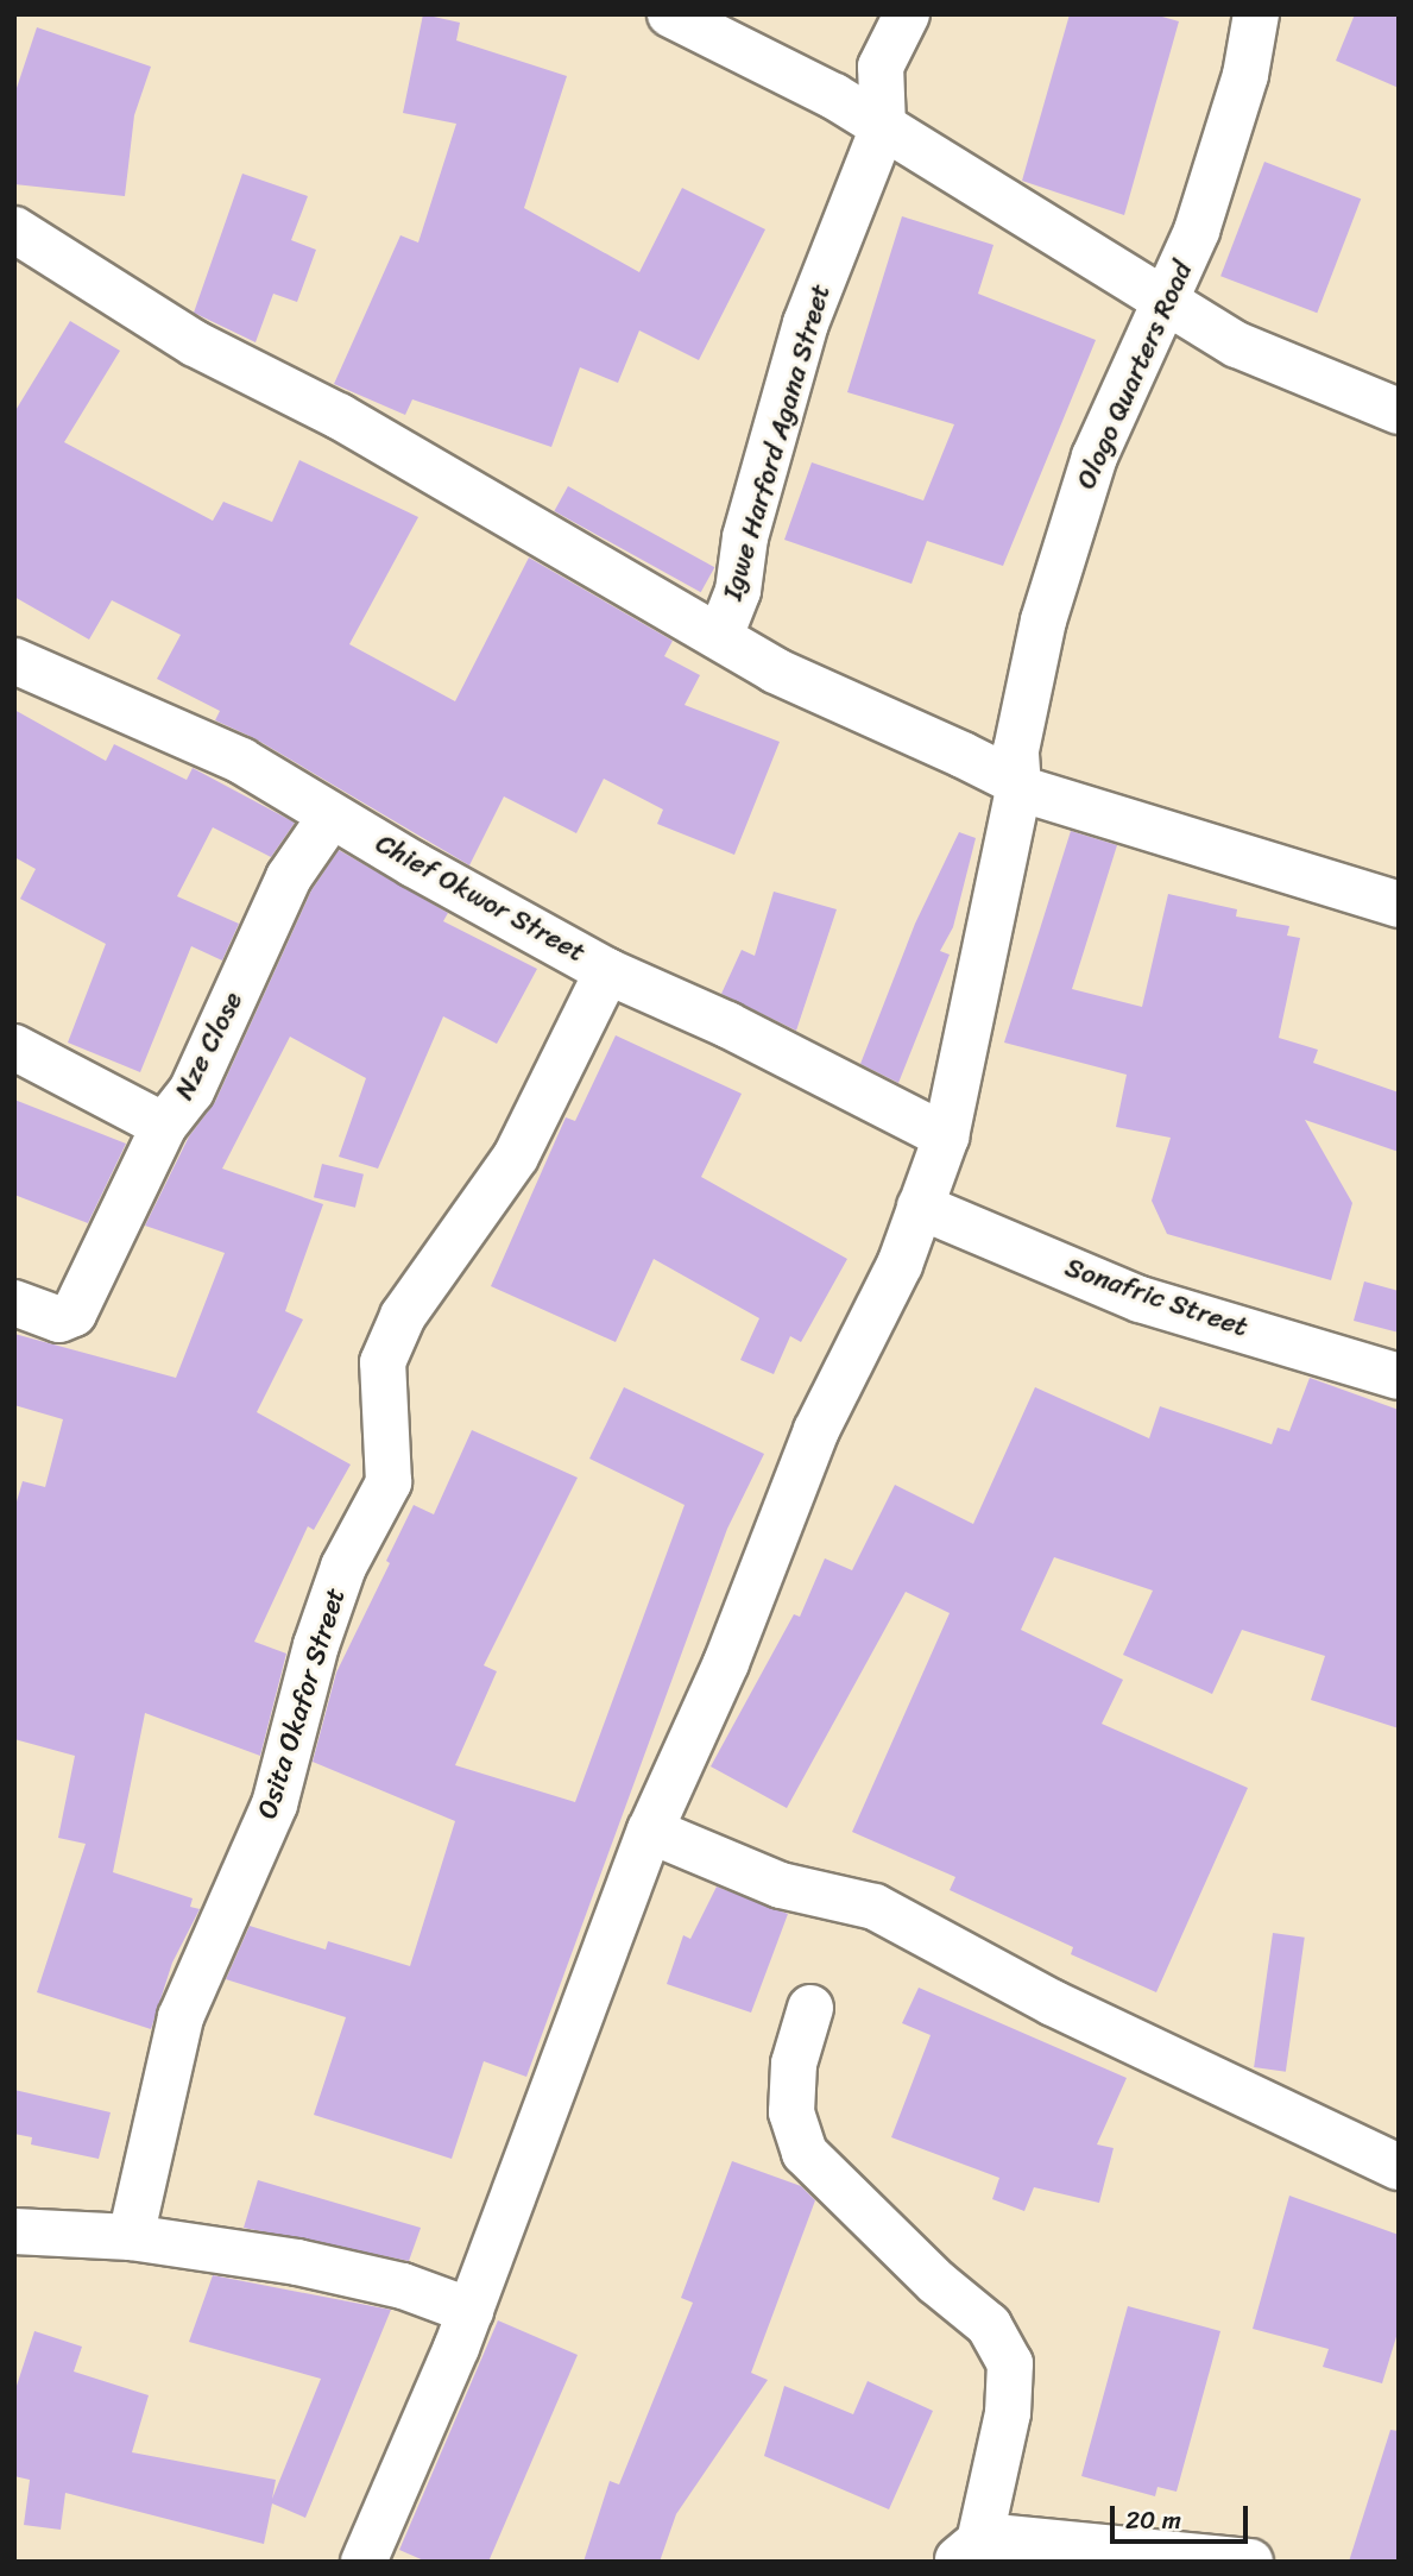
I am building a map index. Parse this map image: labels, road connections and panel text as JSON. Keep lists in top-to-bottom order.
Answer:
{
  "streets": {
    "street": [
      "Ologo Quarters Road",
      "Igwe Harford Agana Street",
      "Chief Okwor Street",
      "Nze Close",
      "Sonafric Street",
      "Osita Okafor Street"
    ]
  },
  "crossings": [
    ["Ologo Quarters Road", "Chief Okwor Street"],
    ["Ologo Quarters Road", "Sonafric Street"],
    ["Chief Okwor Street", "Nze Close"],
    ["Chief Okwor Street", "Osita Okafor Street"]
  ],
  "scale_bar": "20 m"
}
